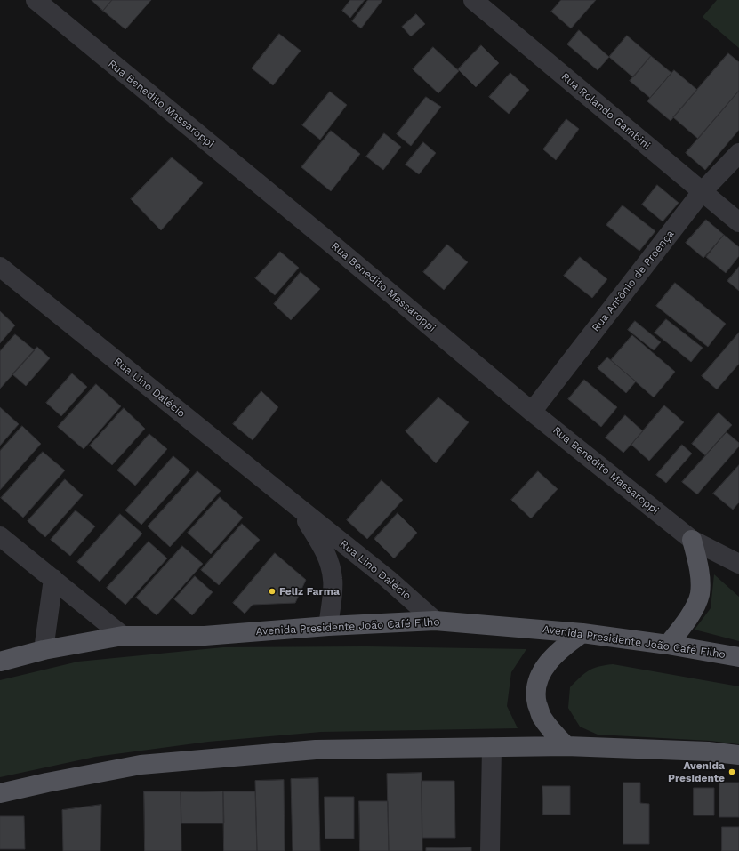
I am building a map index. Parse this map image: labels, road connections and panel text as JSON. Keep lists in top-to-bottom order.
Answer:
{
  "streets": {
    "main road": ["Avenida Presidente João Café Filho"],
    "street": [
      "Rua Benedito Massaroppi",
      "Rua Rolando Gambini",
      "Rua Antônio de Proença",
      "Rua Lino Dalécio"
    ]
  },
  "crossings": [
    ["Rua Benedito Massaroppi", "Rua Antônio de Proença"],
    ["Rua Rolando Gambini", "Rua Antônio de Proença"],
    ["Rua Lino Dalécio", "Avenida Presidente João Café Filho"]
  ],
  "places": ["Feliz Farma", "Avenida Presidente"]
}
